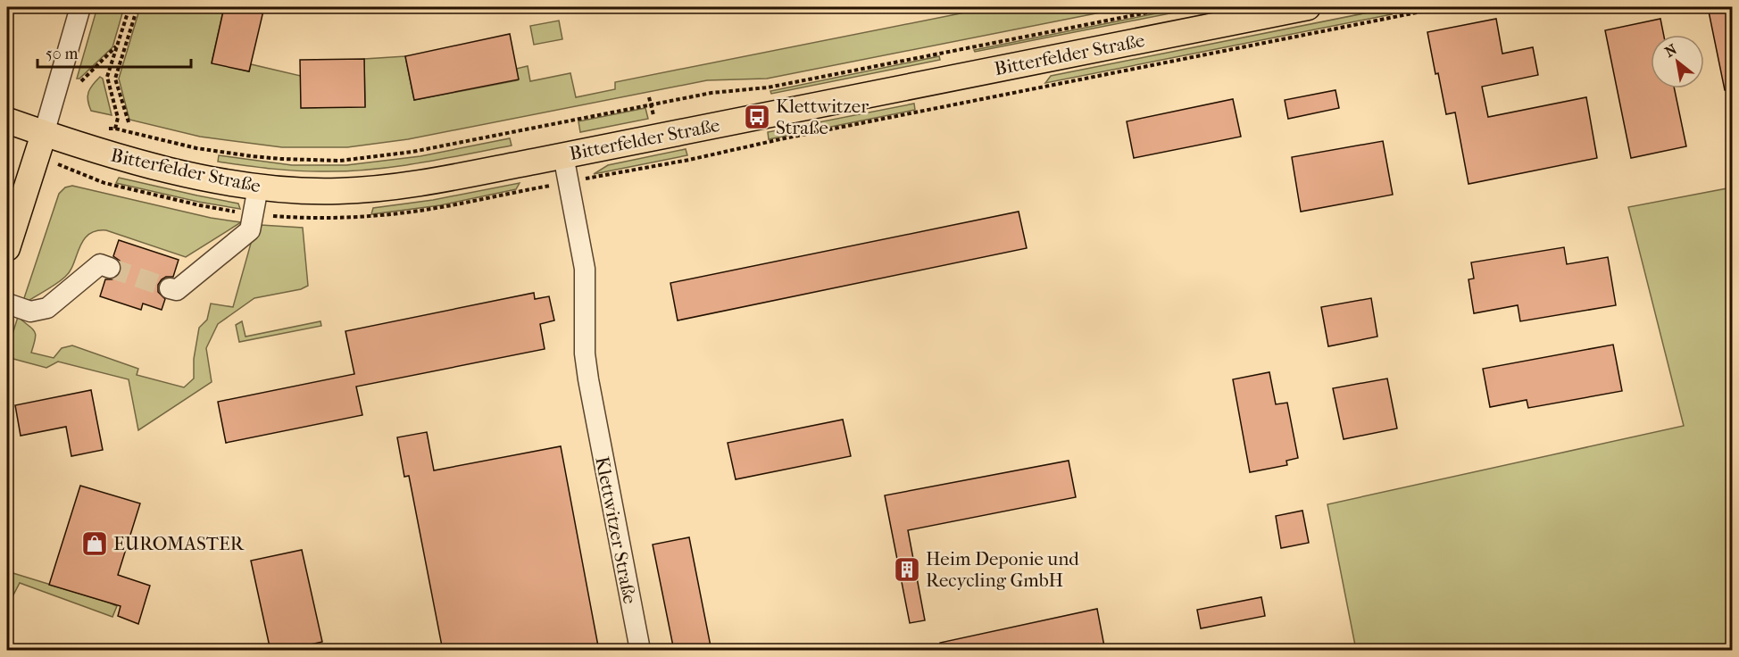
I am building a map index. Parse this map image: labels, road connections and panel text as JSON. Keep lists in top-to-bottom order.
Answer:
{
  "streets": {
    "main road": ["Bitterfelder Straße"],
    "street": ["Klettwitzer Straße"]
  },
  "crossings": [
    ["Bitterfelder Straße", "Klettwitzer Straße"]
  ],
  "places": {
    "bus stop": ["Klettwitzer Straße"],
    "shop": ["EUROMASTER"],
    "building": ["Heim Deponie und Recycling GmbH"]
  },
  "scale_bar": "50 m",
  "north": "top left"
}
